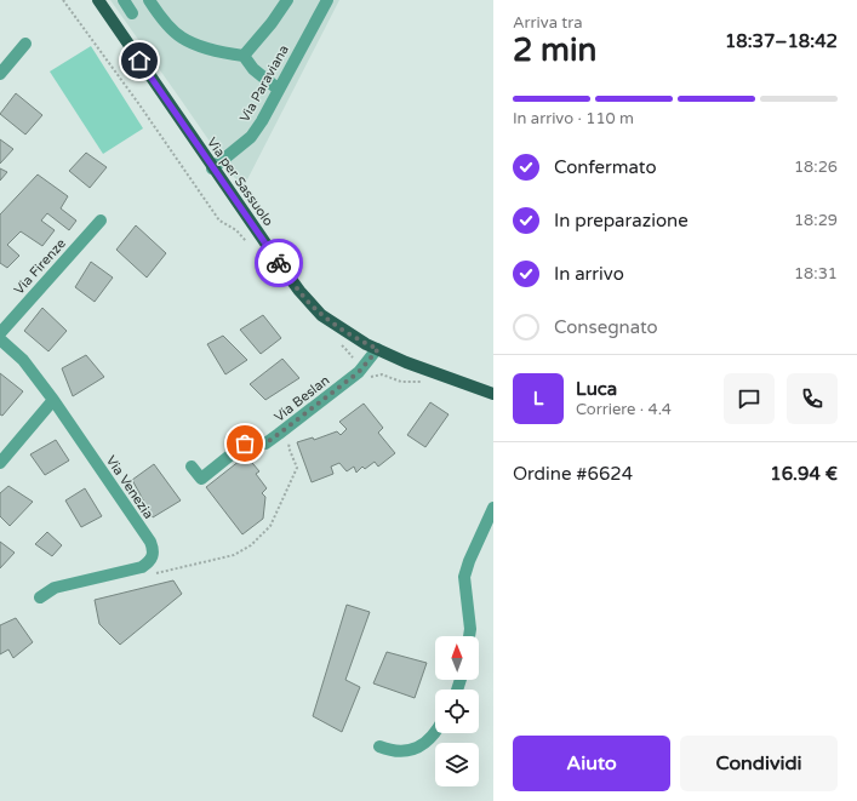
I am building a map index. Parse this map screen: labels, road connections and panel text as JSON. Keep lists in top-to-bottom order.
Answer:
{
  "streets": {
    "main road": ["Via per Sassuolo"],
    "street": [
      "Via Paraviana",
      "Via Firenze",
      "Via Beslan",
      "Via Venezia"
    ]
  },
  "crossings": [
    ["Via Paraviana", "Via per Sassuolo"],
    ["Via per Sassuolo", "Via Beslan"]
  ],
  "north": "top",
  "page": {
    "heading": ["2 min", "Arriva tra", "18:37–18:42"],
    "panel": [
      "Luca",
      "Corriere · 4.4",
      "Ordine #6624",
      "16.94 €"
    ],
    "bar": "In arrivo · 110 m",
    "list": [
      ["Confermato", "18:26"],
      ["In preparazione", "18:29"],
      ["In arrivo", "18:31"],
      "Consegnato"
    ],
    "round": "L",
    "buttons": ["Aiuto", "Condividi"]
  }
}
